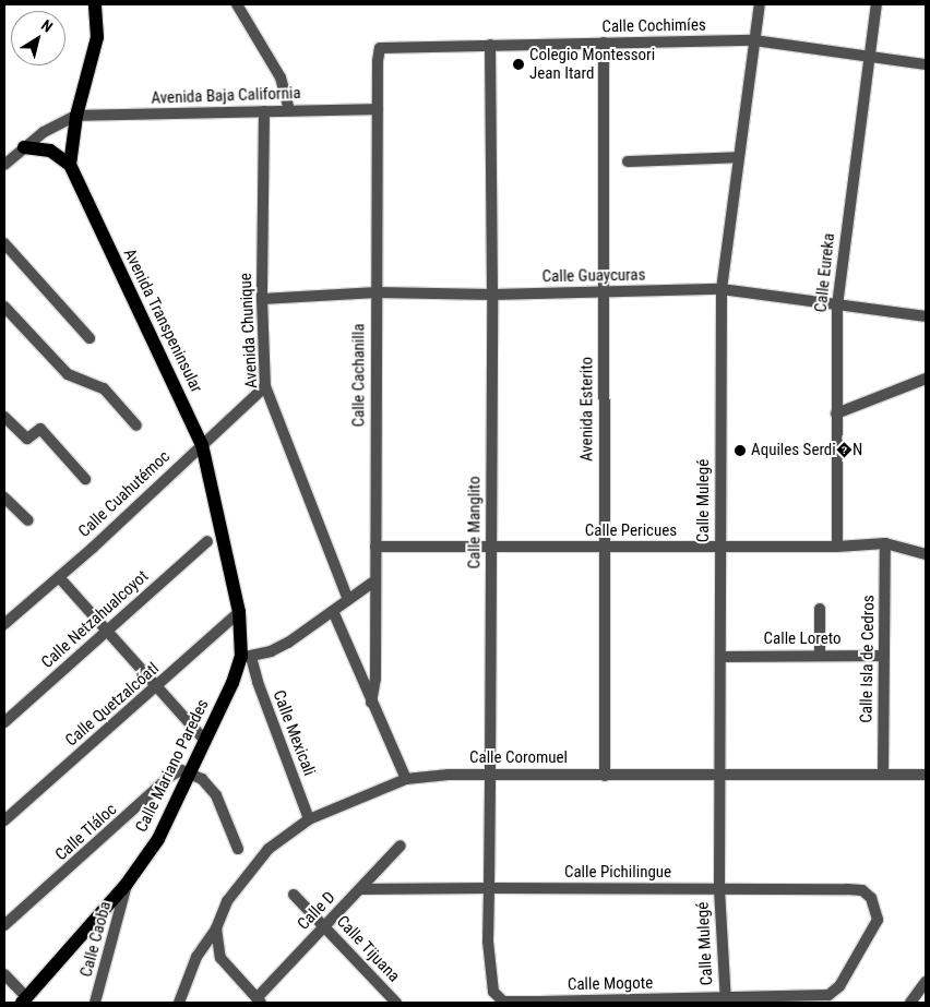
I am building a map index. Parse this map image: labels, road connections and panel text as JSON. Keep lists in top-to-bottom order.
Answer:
{
  "streets": {
    "main road": ["Avenida Transpeninsular", "Calle Mariano Paredes"],
    "street": [
      "Calle Cochimíes",
      "Avenida Baja California",
      "Calle Eureka",
      "Calle Guaycuras",
      "Avenida Chunique",
      "Calle Cachanilla",
      "Avenida Esterito",
      "Calle Cuahutémoc",
      "Calle Mulegé",
      "Calle Manglito",
      "Calle Pericues",
      "Calle Netzahualcoyot",
      "Calle Loreto",
      "Calle Isla de Cedros",
      "Calle Quetzalcóatl",
      "Calle Mexicali",
      "Calle Coromuel",
      "Calle Tláloc",
      "Calle Pichilingue",
      "Calle D",
      "Calle Caoba",
      "Calle Tijuana",
      "Calle Mogote"
    ]
  },
  "crossings": [
    ["Calle Cochimíes", "Calle Eureka"],
    ["Calle Cochimíes", "Calle Cachanilla"],
    ["Calle Cochimíes", "Avenida Esterito"],
    ["Calle Cochimíes", "Calle Mulegé"],
    ["Calle Cochimíes", "Calle Manglito"],
    ["Avenida Baja California", "Avenida Chunique"],
    ["Avenida Baja California", "Calle Cachanilla"],
    ["Calle Eureka", "Calle Guaycuras"],
    ["Calle Eureka", "Calle Pericues"],
    ["Calle Guaycuras", "Avenida Chunique"],
    ["Calle Guaycuras", "Calle Cachanilla"],
    ["Calle Guaycuras", "Avenida Esterito"],
    ["Calle Guaycuras", "Calle Mulegé"],
    ["Calle Guaycuras", "Calle Manglito"],
    ["Avenida Transpeninsular", "Calle Cuahutémoc"],
    ["Avenida Transpeninsular", "Calle Quetzalcóatl"],
    ["Avenida Transpeninsular", "Calle Mexicali"],
    ["Avenida Transpeninsular", "Calle Mariano Paredes"],
    ["Avenida Chunique", "Calle Cuahutémoc"],
    ["Calle Cachanilla", "Calle Pericues"],
    ["Avenida Esterito", "Calle Pericues"],
    ["Avenida Esterito", "Calle Coromuel"],
    ["Calle Mulegé", "Calle Pericues"],
    ["Calle Mulegé", "Calle Loreto"],
    ["Calle Mulegé", "Calle Coromuel"],
    ["Calle Mulegé", "Calle Pichilingue"],
    ["Calle Mulegé", "Calle Mogote"],
    ["Calle Manglito", "Calle Pericues"],
    ["Calle Manglito", "Calle Coromuel"],
    ["Calle Manglito", "Calle Pichilingue"],
    ["Calle Manglito", "Calle Mogote"],
    ["Calle Pericues", "Calle Isla de Cedros"],
    ["Calle Loreto", "Calle Isla de Cedros"],
    ["Calle Isla de Cedros", "Calle Coromuel"],
    ["Calle Mexicali", "Calle Coromuel"],
    ["Calle Mexicali", "Calle Mariano Paredes"],
    ["Calle Mariano Paredes", "Calle Tláloc"],
    ["Calle Mariano Paredes", "Calle Caoba"],
    ["Calle Pichilingue", "Calle D"],
    ["Calle Pichilingue", "Calle Mogote"],
    ["Calle D", "Calle Tijuana"]
  ],
  "places": ["Colegio Montessori Jean Itard", "Aquiles Serdi�N"],
  "north": "top right"
}
